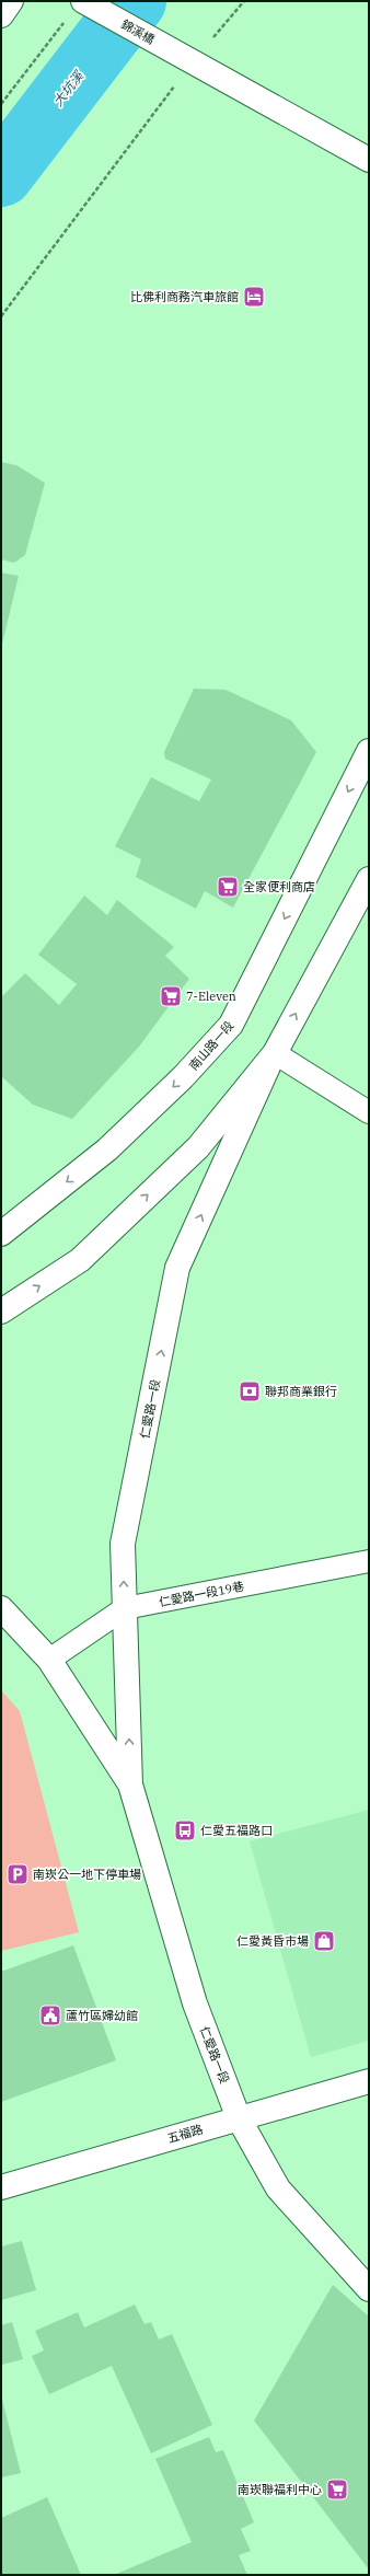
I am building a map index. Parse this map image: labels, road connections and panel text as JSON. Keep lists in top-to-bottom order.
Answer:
{
  "streets": {
    "street": [
      "錦溪橋",
      "南山路一段",
      "仁愛路一段",
      "五福路"
    ],
    "lane": ["仁愛路一段19巷"]
  },
  "crossings": [
    ["仁愛路一段", "仁愛路一段19巷"],
    ["仁愛路一段", "五福路"]
  ],
  "one_way": ["仁愛路一段"],
  "water": ["大坑溪"],
  "places": {
    "hotel": ["比佛利商務汽車旅館"],
    "supermarket": ["全家便利商店", "7-Eleven", "南崁聯福利中心"],
    "bank": ["聯邦商業銀行"],
    "bus stop": ["仁愛五福路口"],
    "parking": ["南崁公一地下停車場"],
    "shop": ["仁愛黃昏市場"],
    "public building": ["蘆竹區婦幼館"]
  }
}
